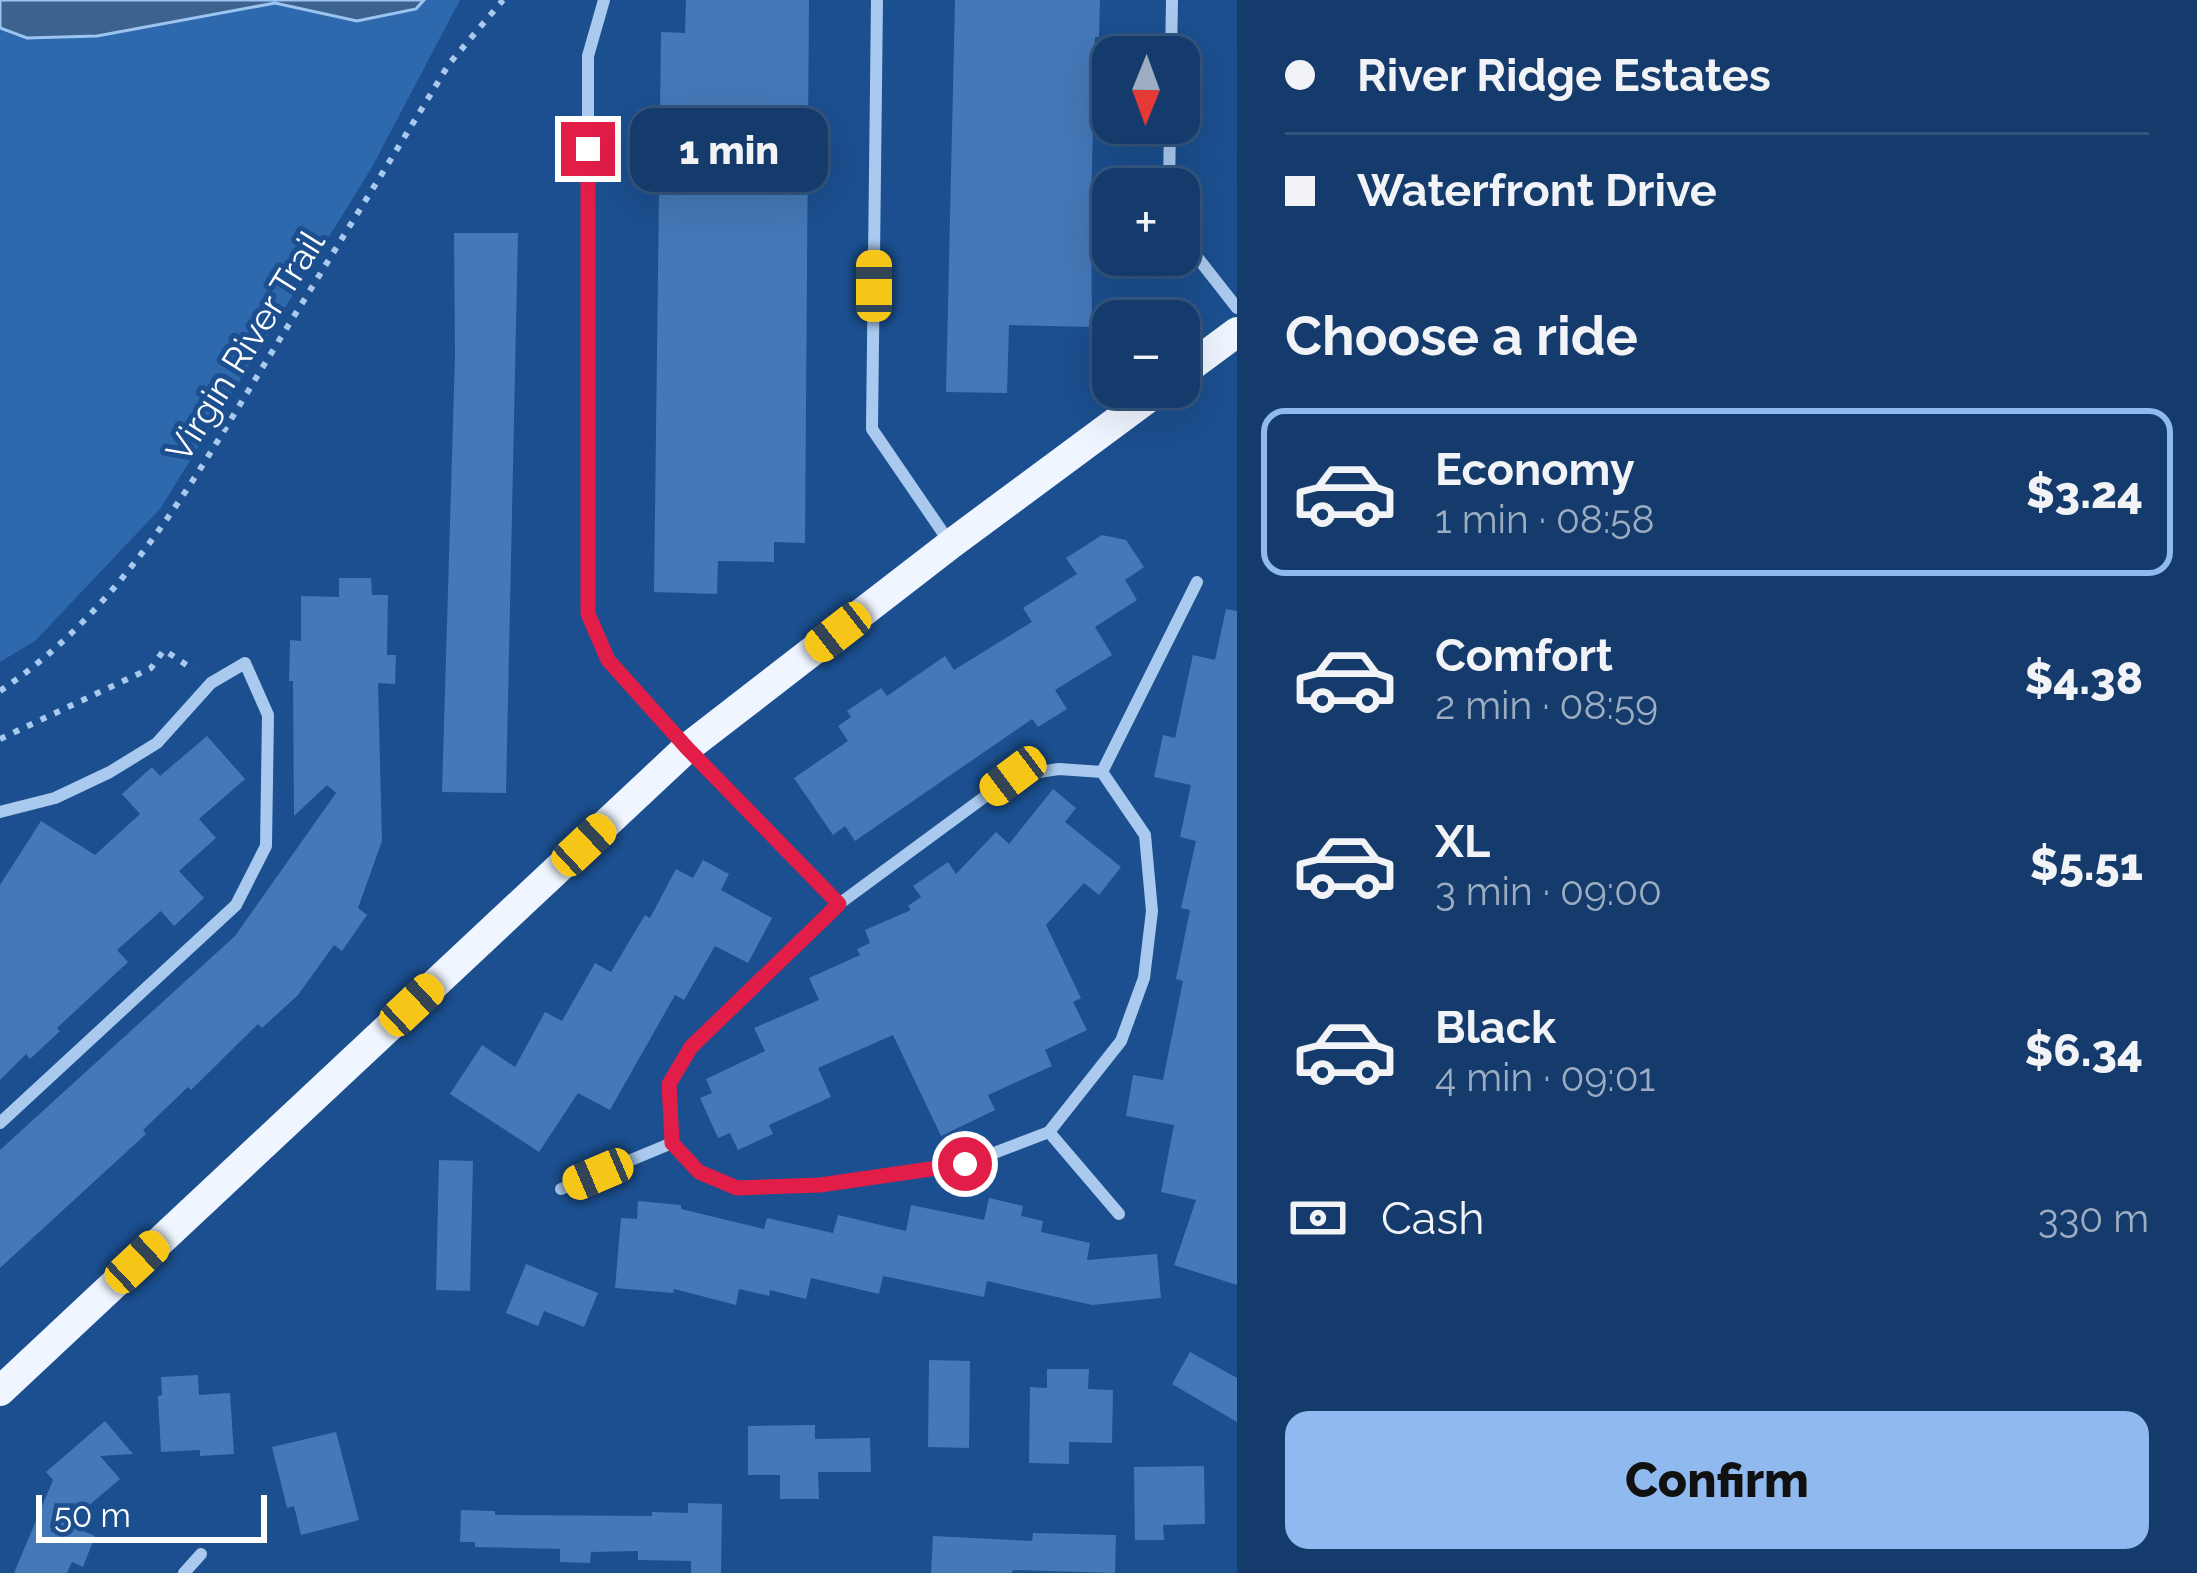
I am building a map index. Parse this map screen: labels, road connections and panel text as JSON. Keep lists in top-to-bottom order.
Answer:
{
  "streets": {
    "path": ["Virgin River Trail"]
  },
  "scale_bar": "50 m",
  "north": "bottom",
  "page": {
    "banner": ["River Ridge Estates", "Waterfront Drive"],
    "map_buttons": ["+", "−"],
    "bubble": "1 min",
    "heading": "Choose a ride",
    "list": [
      {
        "name": "Economy",
        "note": "1 min · 08:58",
        "value": "$3.24"
      },
      {
        "name": "Comfort",
        "note": "2 min · 08:59",
        "value": "$4.38"
      },
      {
        "name": "XL",
        "note": "3 min · 09:00",
        "value": "$5.51"
      },
      {
        "name": "Black",
        "note": "4 min · 09:01",
        "value": "$6.34"
      }
    ],
    "pay": ["Cash", "330 m"],
    "buttons": "Confirm",
    "scale": "50 m"
  }
}
